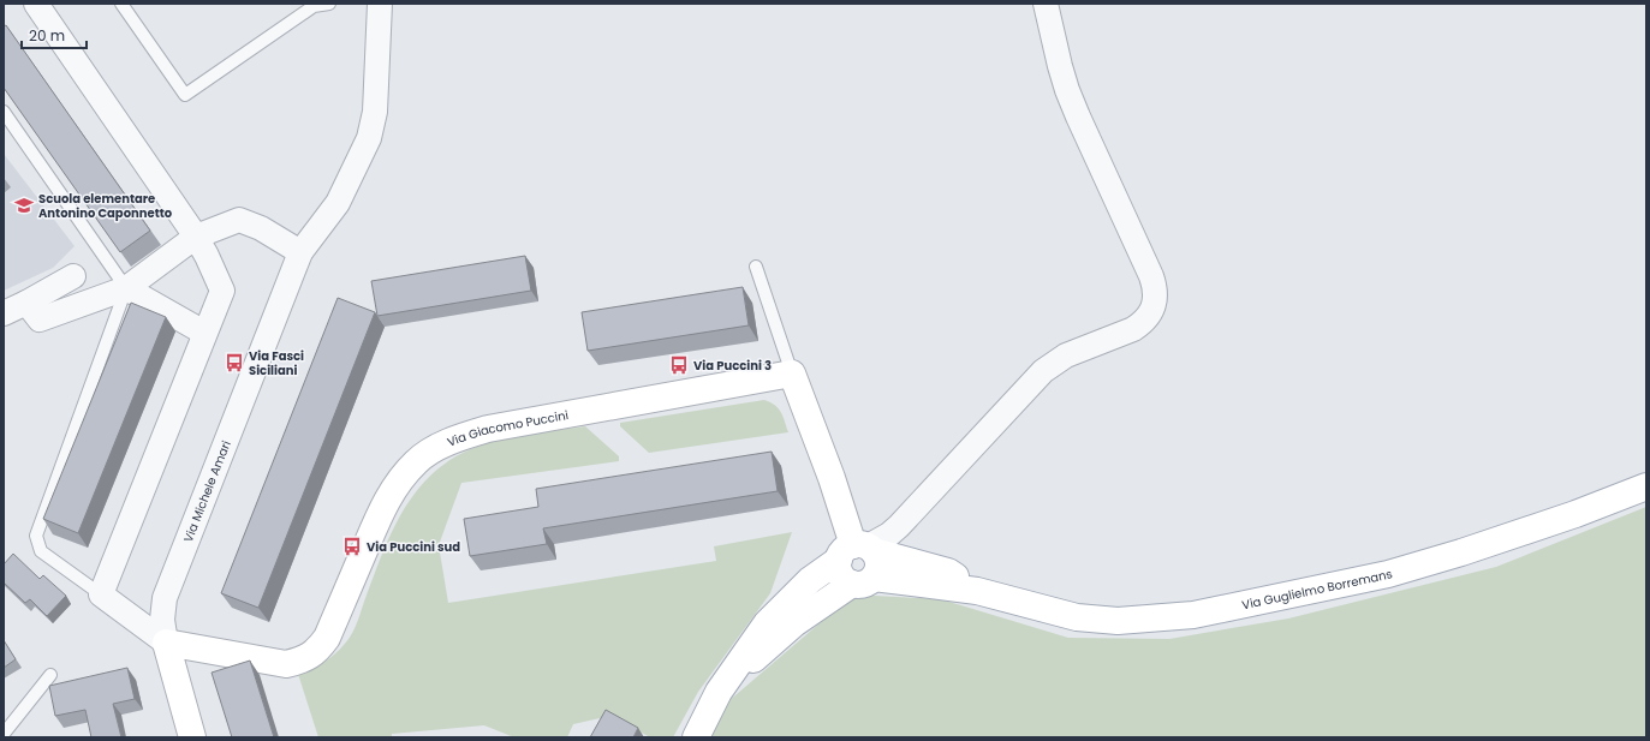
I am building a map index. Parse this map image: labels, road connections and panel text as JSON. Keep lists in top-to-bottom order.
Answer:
{
  "streets": {
    "main road": ["Via Giacomo Puccini", "Via Michele Amari", "Via Guglielmo Borremans"]
  },
  "crossings": [
    ["Via Giacomo Puccini", "Via Michele Amari"]
  ],
  "places": {
    "school or university": ["Scuola elementare Antonino Caponnetto"],
    "bus stop": ["Via Fasci Siciliani", "Via Puccini 3", "Via Puccini sud"]
  },
  "scale_bar": "20 m"
}
